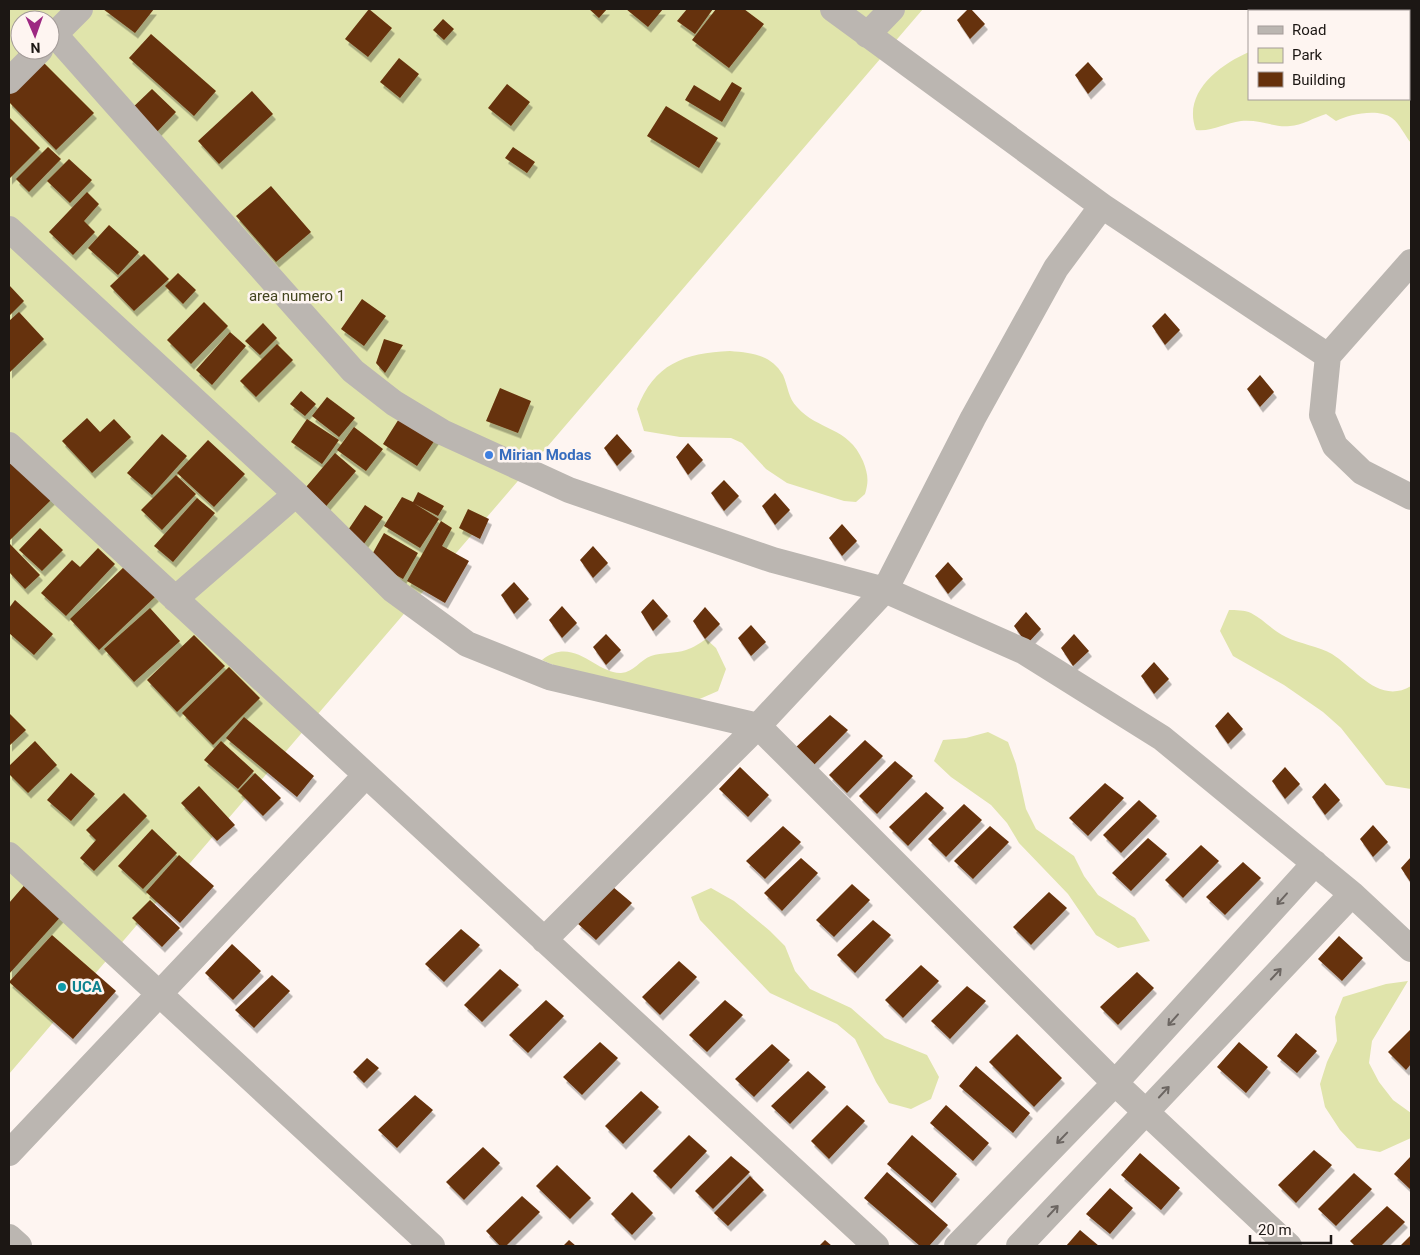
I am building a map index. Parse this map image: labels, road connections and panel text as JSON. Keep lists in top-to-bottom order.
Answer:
{
  "parks": ["area numero 1"],
  "places": ["Mirian Modas", "UCA"],
  "legend": ["Road", "Park", "Building"],
  "scale_bar": "20 m",
  "north": "bottom"
}
